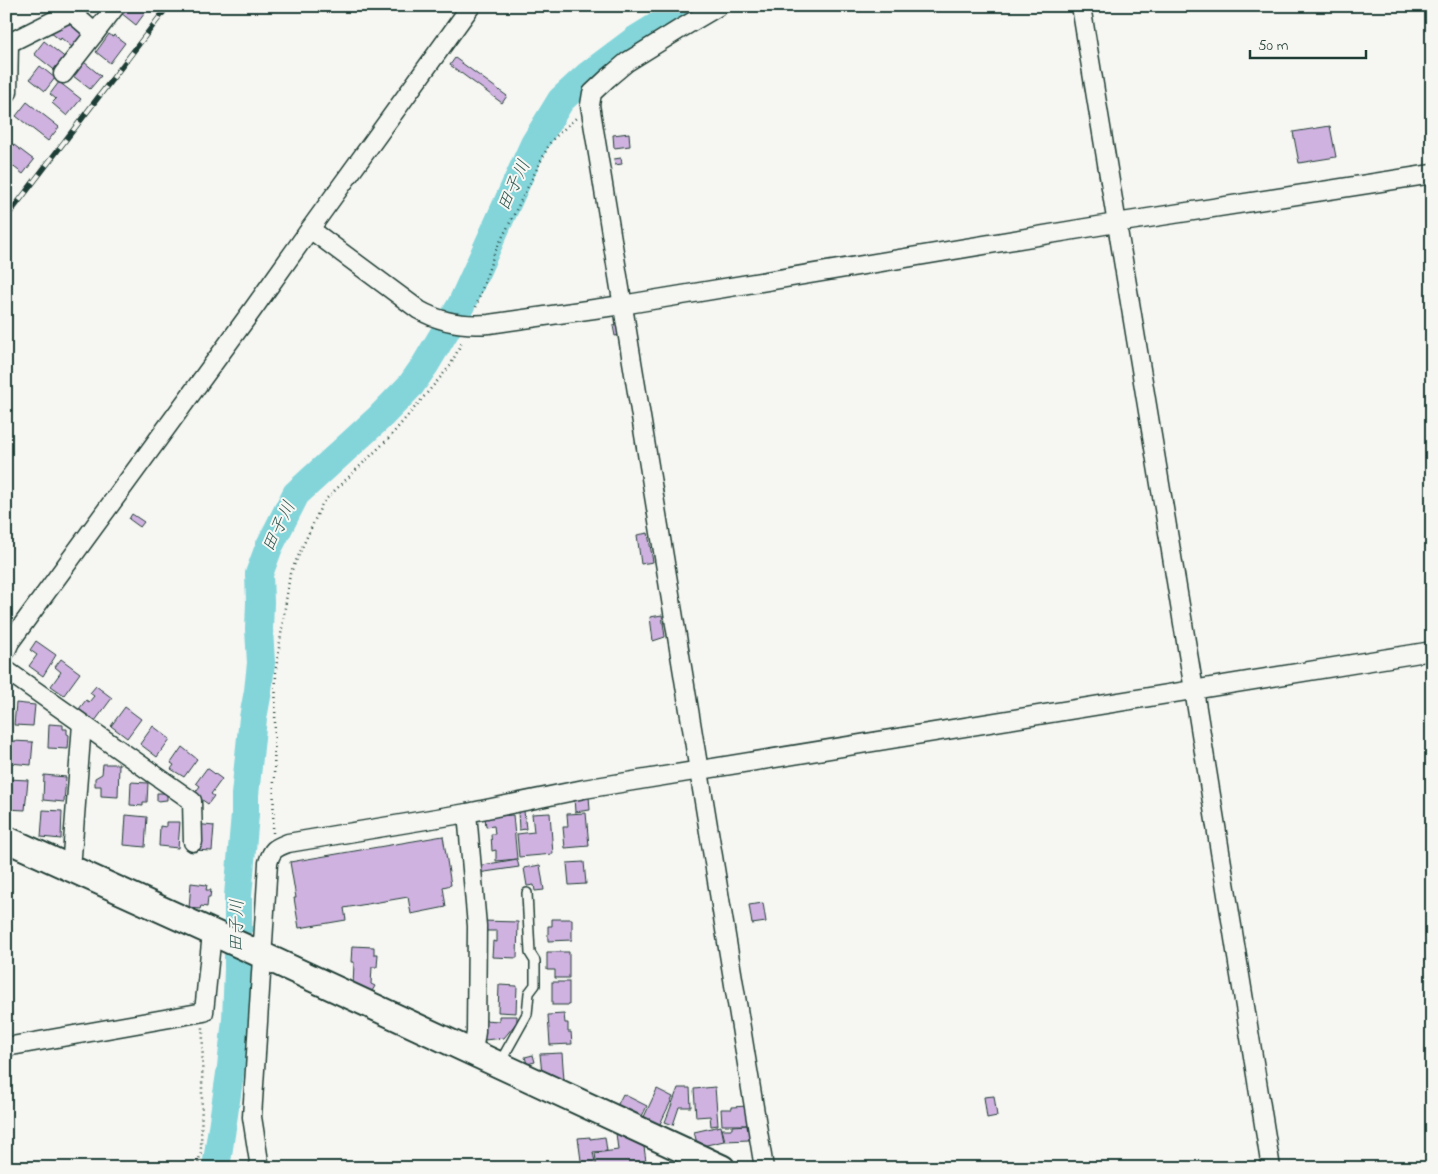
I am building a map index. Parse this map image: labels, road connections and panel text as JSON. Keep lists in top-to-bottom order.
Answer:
{
  "water": ["田子川"],
  "scale_bar": "50 m"
}
